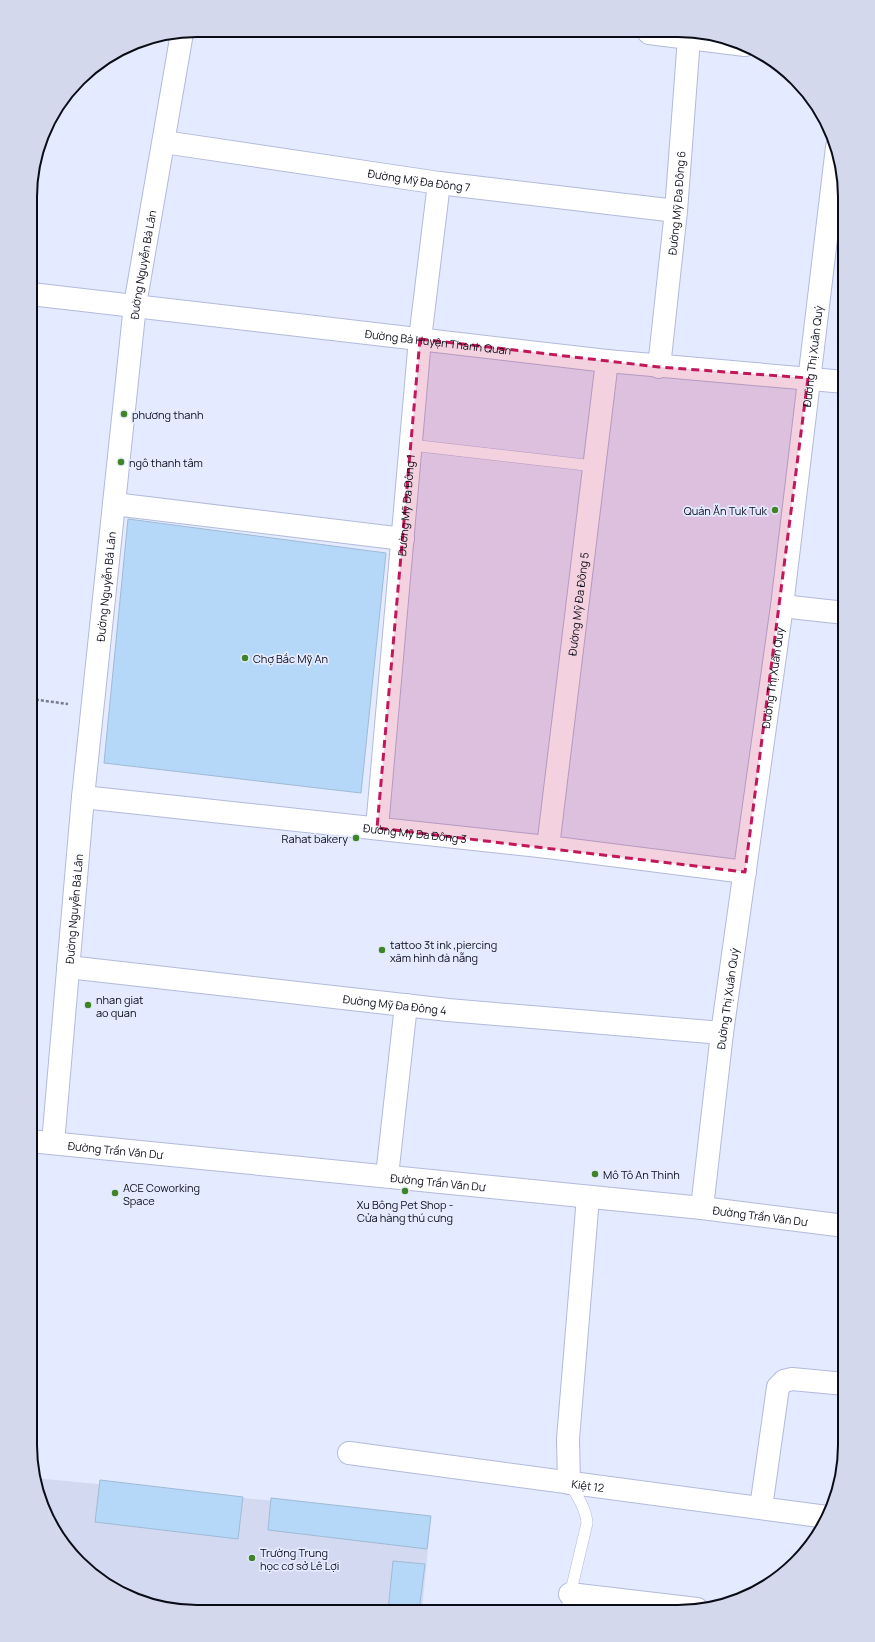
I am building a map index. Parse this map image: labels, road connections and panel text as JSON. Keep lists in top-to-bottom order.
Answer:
{
  "streets": {
    "street": [
      "Đường Mỹ Đa Đông 7",
      "Đường Mỹ Đa Đông 6",
      "Đường Nguyễn Bá Lân",
      "Đường Bà Huyện Thanh Quan",
      "Đường Thị Xuân Quý",
      "Đường Mỹ Đa Đông 1",
      "Đường Mỹ Đa Đông 5",
      "Đường Mỹ Đa Đông 3",
      "Đường Mỹ Đa Đông 4",
      "Đường Trần Văn Dư",
      "Kiệt 12"
    ]
  },
  "crossings": [
    ["Đường Mỹ Đa Đông 7", "Đường Mỹ Đa Đông 6"],
    ["Đường Mỹ Đa Đông 7", "Đường Nguyễn Bá Lân"],
    ["Đường Mỹ Đa Đông 7", "Đường Mỹ Đa Đông 1"],
    ["Đường Mỹ Đa Đông 6", "Đường Bà Huyện Thanh Quan"],
    ["Đường Nguyễn Bá Lân", "Đường Bà Huyện Thanh Quan"],
    ["Đường Nguyễn Bá Lân", "Đường Mỹ Đa Đông 3"],
    ["Đường Nguyễn Bá Lân", "Đường Mỹ Đa Đông 4"],
    ["Đường Nguyễn Bá Lân", "Đường Trần Văn Dư"],
    ["Đường Bà Huyện Thanh Quan", "Đường Thị Xuân Quý"],
    ["Đường Bà Huyện Thanh Quan", "Đường Mỹ Đa Đông 1"],
    ["Đường Bà Huyện Thanh Quan", "Đường Mỹ Đa Đông 5"],
    ["Đường Thị Xuân Quý", "Đường Mỹ Đa Đông 3"],
    ["Đường Thị Xuân Quý", "Đường Mỹ Đa Đông 4"],
    ["Đường Thị Xuân Quý", "Đường Trần Văn Dư"],
    ["Đường Mỹ Đa Đông 1", "Đường Mỹ Đa Đông 3"],
    ["Đường Mỹ Đa Đông 5", "Đường Mỹ Đa Đông 3"]
  ],
  "places": [
    "phương thanh",
    "ngô thanh tâm",
    "Quán Ăn Tuk Tuk",
    "Chợ Bắc Mỹ An",
    "Rahat bakery",
    "tattoo 3t ink ,piercing xăm hình đà nẵng",
    "nhan giat ao quan",
    "Mô Tô An Thinh",
    "Xu Bông Pet Shop - Cửa hàng thú cưng",
    "ACE Coworking Space",
    "Trường Trung học cơ sở Lê Lợi"
  ]
}
